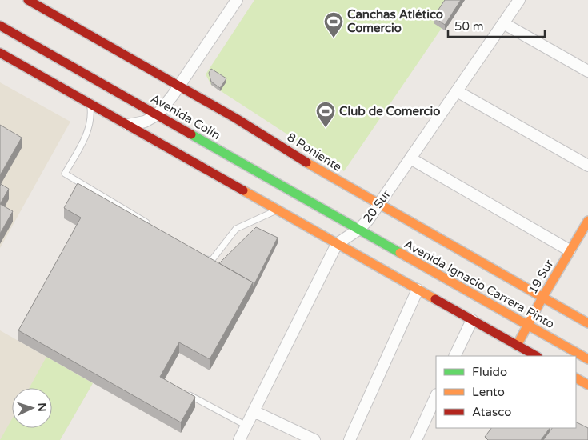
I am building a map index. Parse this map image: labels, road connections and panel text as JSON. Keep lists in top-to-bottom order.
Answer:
{
  "streets": {
    "main road": [
      "Avenida Colín",
      "8 Poniente",
      "19 Sur",
      "Avenida Ignacio Carrera Pinto"
    ],
    "street": ["20 Sur"]
  },
  "crossings": [
    ["Avenida Colín", "20 Sur"],
    ["Avenida Colín", "Avenida Ignacio Carrera Pinto"],
    ["8 Poniente", "20 Sur"],
    ["8 Poniente", "19 Sur"],
    ["20 Sur", "Avenida Ignacio Carrera Pinto"],
    ["19 Sur", "Avenida Ignacio Carrera Pinto"]
  ],
  "places": {
    "sports": ["Canchas Atlético Comercio", "Club de Comercio"]
  },
  "legend": ["Fluido", "Lento", "Atasco"],
  "scale_bar": "50 m",
  "north": "right"
}
